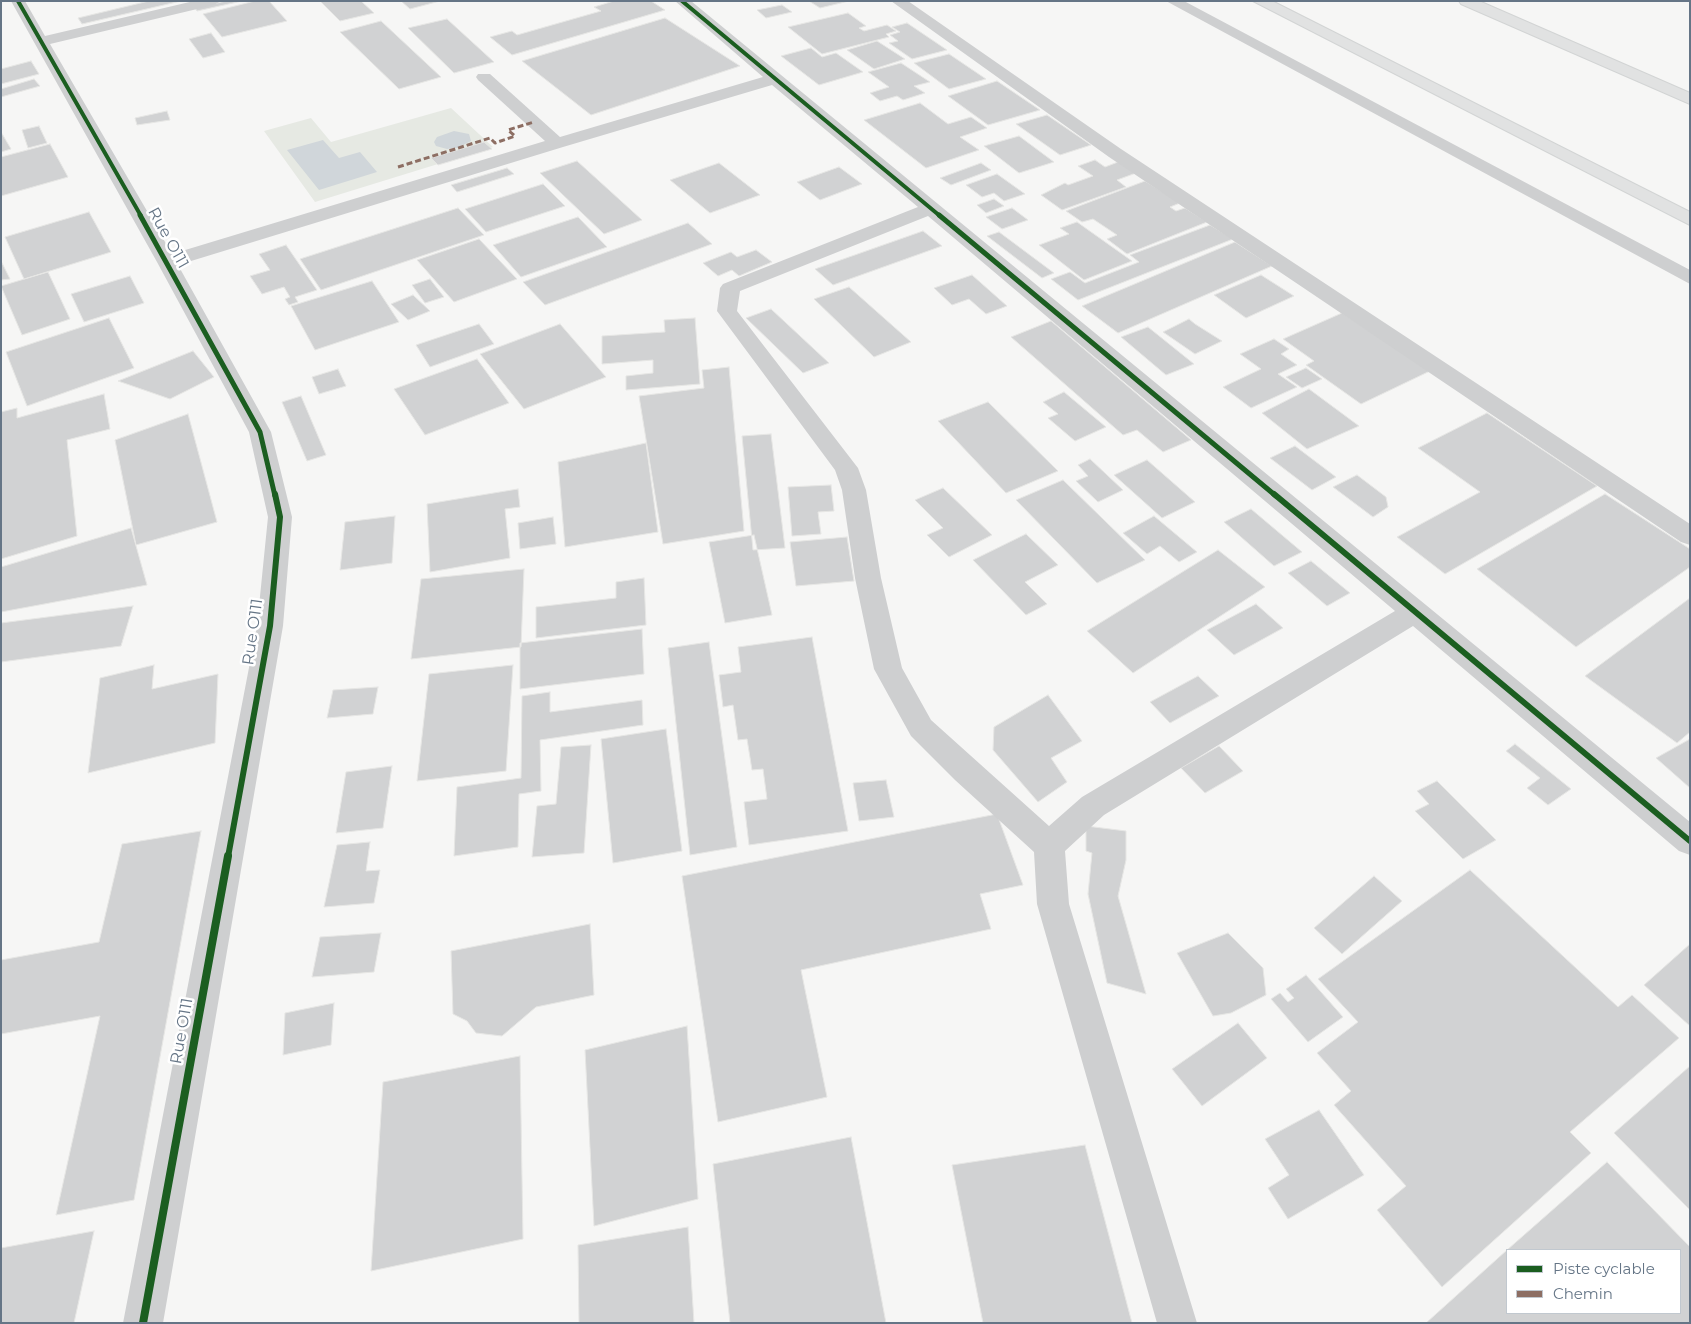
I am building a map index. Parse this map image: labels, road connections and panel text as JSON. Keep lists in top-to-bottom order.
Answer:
{
  "streets": {
    "street": ["Rue O111"]
  },
  "legend": ["Piste cyclable", "Chemin"]
}
